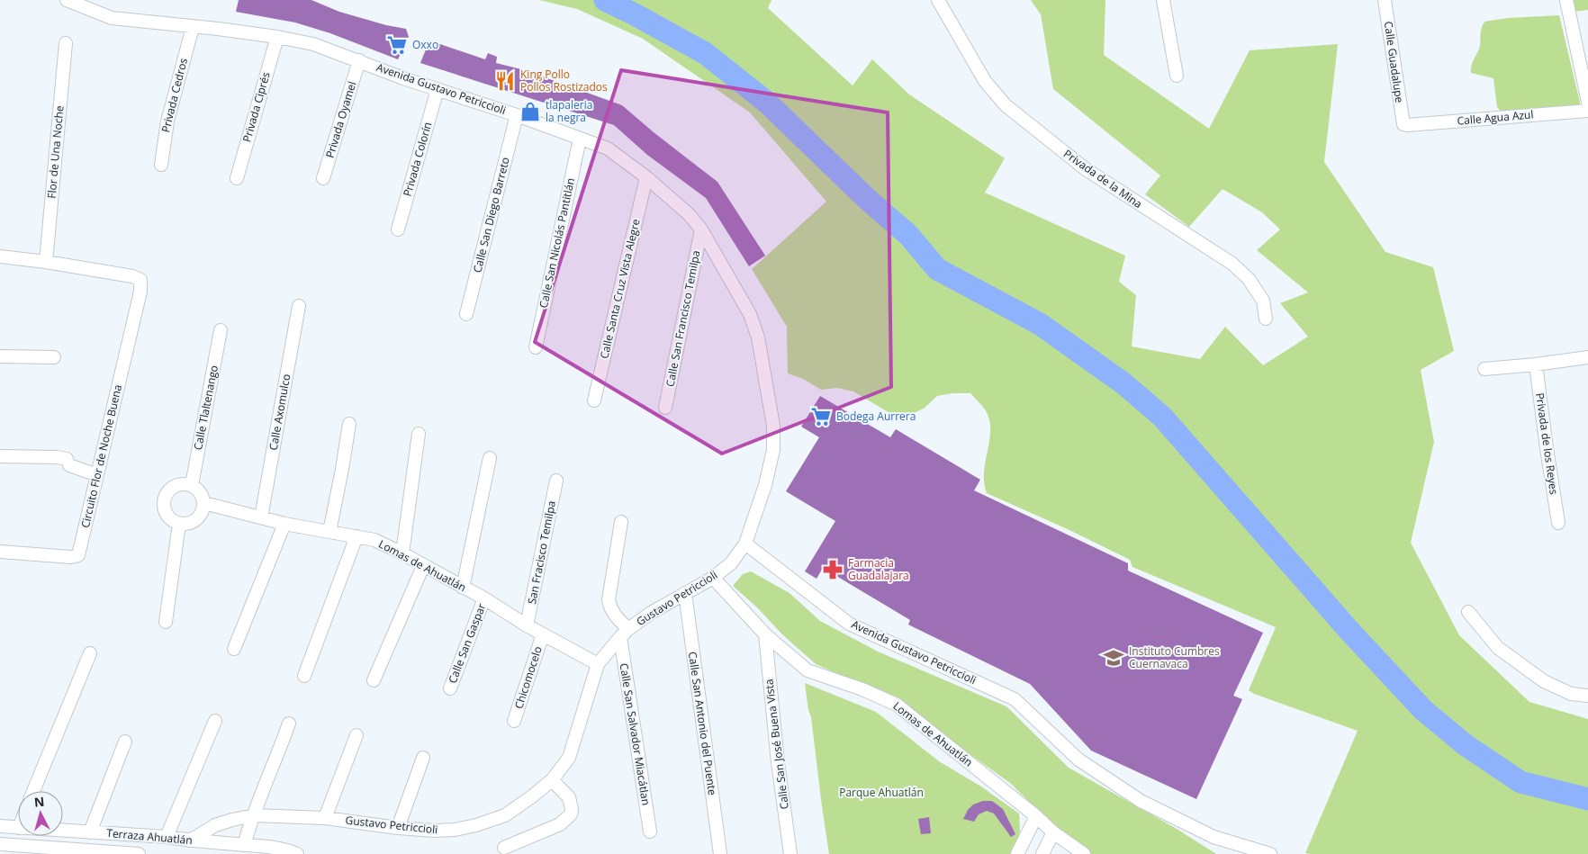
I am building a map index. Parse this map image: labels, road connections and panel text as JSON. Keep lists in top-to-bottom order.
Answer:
{
  "streets": {
    "street": [
      "Calle Guadalupe",
      "Avenida Gustavo Petriccioli",
      "Privada Cedros",
      "Privada Ciprés",
      "Calle Agua Azul",
      "Privada Oyamel",
      "Flor de Una Noche",
      "Privada Colorín",
      "Privada de la Mina",
      "Calle San Diego Barreto",
      "Calle San Nicolás Pantitlán",
      "Calle Santa Cruz Vista Alegre",
      "Calle San Francisco Temilpa",
      "Calle Tlaltenango",
      "Calle Axomulco",
      "Privada de los Reyes",
      "Circuito Flor de Noche Buena",
      "San Fracisco Temilpa",
      "Lomas de Ahuatlán",
      "Gustavo Petriccioli",
      "Calle San Gaspar",
      "Chicomocelo",
      "Calle San Antonio del Puente",
      "Calle San Salvador Miacátlan",
      "Calle San José Buena Vista",
      "Terraza Ahuatlán"
    ]
  },
  "crossings": [
    ["Calle Guadalupe", "Calle Agua Azul"],
    ["Avenida Gustavo Petriccioli", "Privada Cedros"],
    ["Avenida Gustavo Petriccioli", "Privada Ciprés"],
    ["Avenida Gustavo Petriccioli", "Privada Oyamel"],
    ["Avenida Gustavo Petriccioli", "Privada Colorín"],
    ["Avenida Gustavo Petriccioli", "Calle San Diego Barreto"],
    ["Avenida Gustavo Petriccioli", "Calle San Nicolás Pantitlán"],
    ["Avenida Gustavo Petriccioli", "Calle Santa Cruz Vista Alegre"],
    ["Avenida Gustavo Petriccioli", "Calle San Francisco Temilpa"],
    ["Avenida Gustavo Petriccioli", "Gustavo Petriccioli"],
    ["Flor de Una Noche", "Circuito Flor de Noche Buena"],
    ["Calle Tlaltenango", "Lomas de Ahuatlán"],
    ["Calle Axomulco", "Lomas de Ahuatlán"],
    ["San Fracisco Temilpa", "Lomas de Ahuatlán"],
    ["Lomas de Ahuatlán", "Gustavo Petriccioli"],
    ["Lomas de Ahuatlán", "Calle San Gaspar"],
    ["Lomas de Ahuatlán", "Chicomocelo"],
    ["Lomas de Ahuatlán", "Calle San José Buena Vista"],
    ["Gustavo Petriccioli", "Calle San Antonio del Puente"],
    ["Gustavo Petriccioli", "Calle San Salvador Miacátlan"],
    ["Gustavo Petriccioli", "Terraza Ahuatlán"]
  ],
  "parks": ["Parque Ahuatlán"],
  "places": {
    "supermarket": ["Oxxo", "Bodega Aurrera"],
    "restaurant": ["King Pollo Pollos Rostizados"],
    "shop": ["tlapaleria la negra"],
    "pharmacy": ["Farmacia Guadalajara"],
    "school or university": ["Instituto Cumbres Cuernavaca"]
  },
  "north": "top"
}
